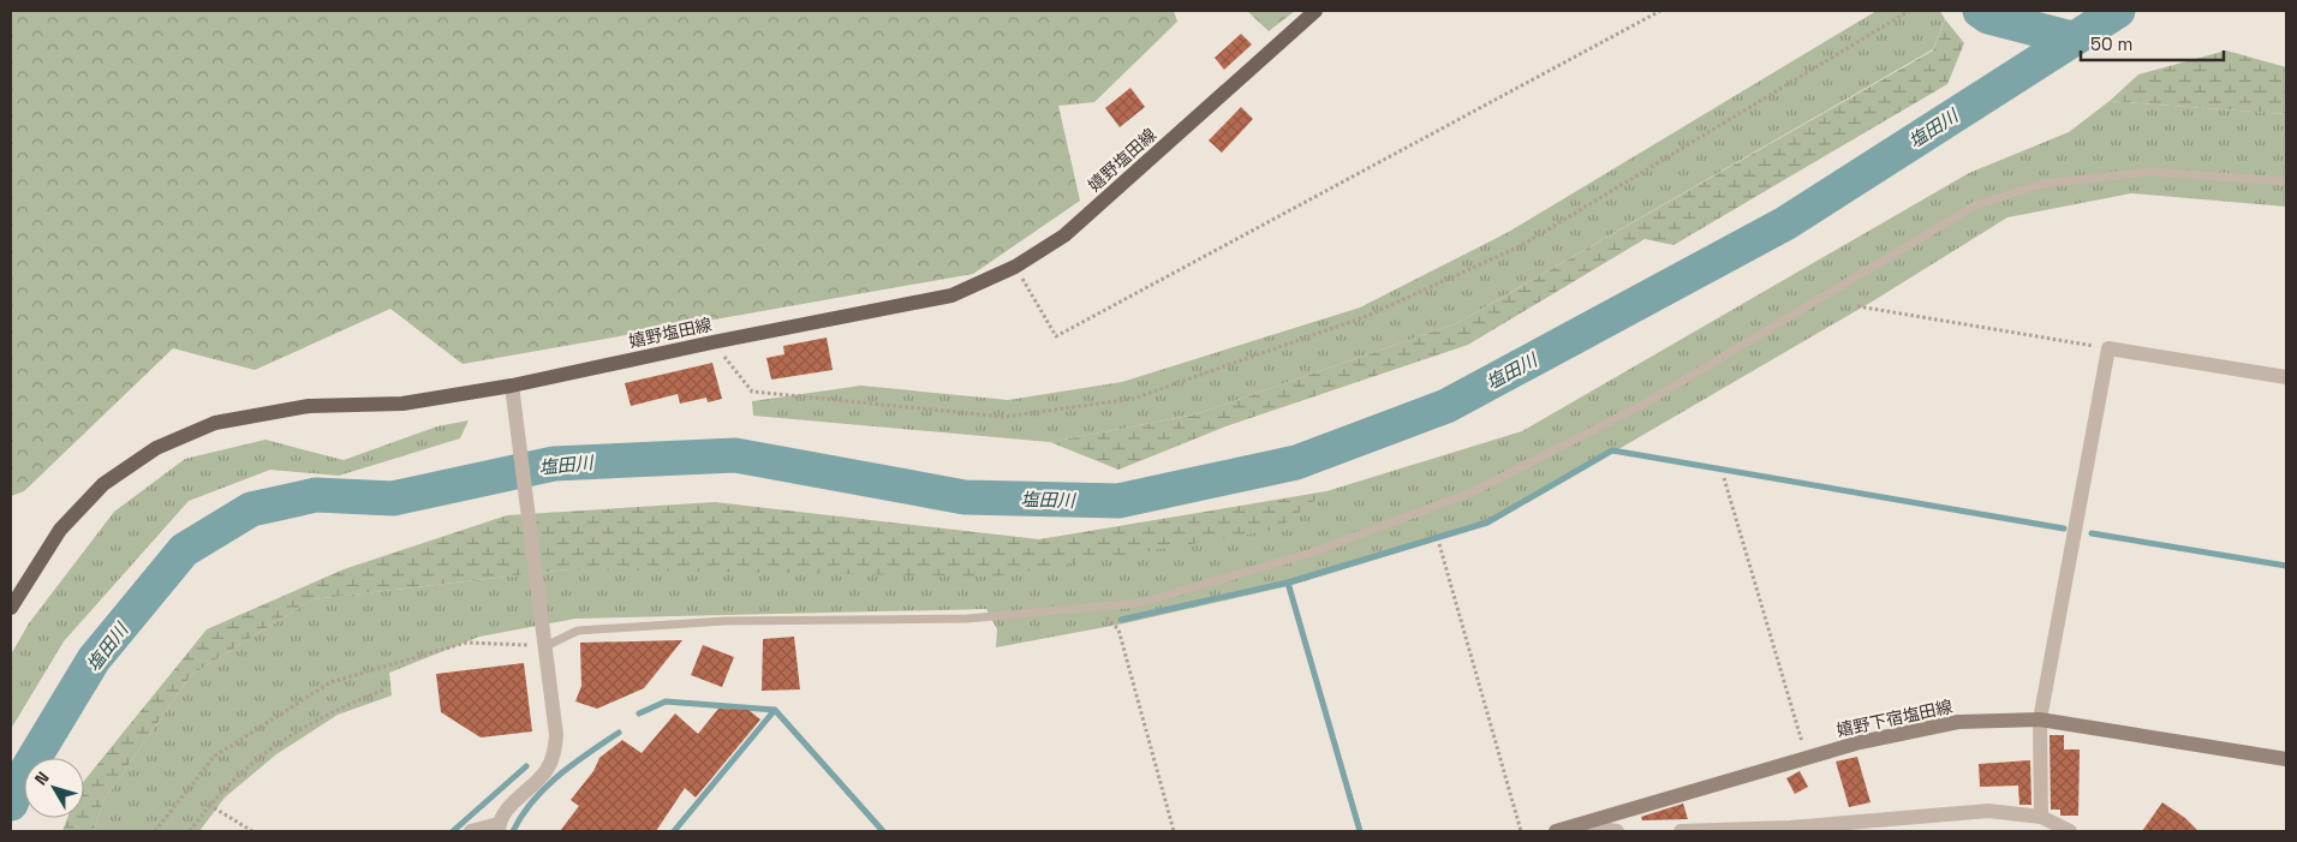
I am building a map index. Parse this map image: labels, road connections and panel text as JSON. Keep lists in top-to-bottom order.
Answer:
{
  "streets": {
    "main road": ["嬉野塩田線", "嬉野下宿塩田線"]
  },
  "water": ["塩田川"],
  "scale_bar": "50 m",
  "north": "top left"
}
